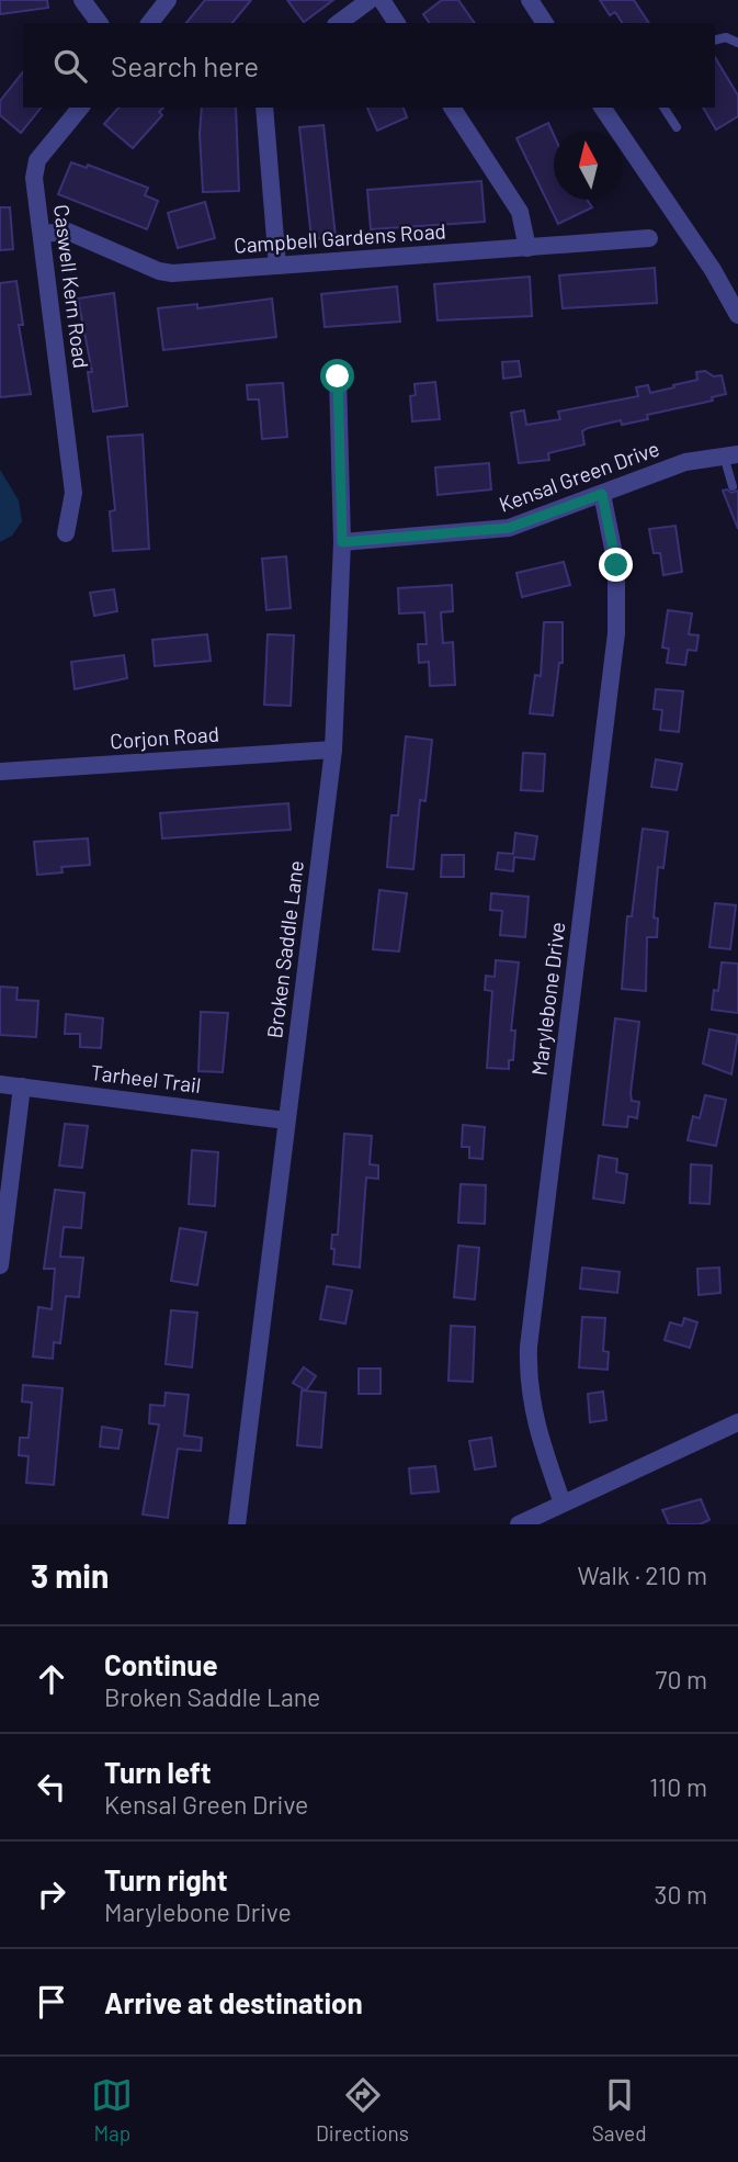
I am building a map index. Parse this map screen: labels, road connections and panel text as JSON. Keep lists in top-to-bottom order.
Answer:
{
  "streets": {
    "street": [
      "Campbell Gardens Road",
      "Caswell Kern Road",
      "Kensal Green Drive",
      "Corjon Road",
      "Broken Saddle Lane",
      "Marylebone Drive",
      "Tarheel Trail"
    ]
  },
  "crossings": [
    ["Campbell Gardens Road", "Caswell Kern Road"],
    ["Kensal Green Drive", "Broken Saddle Lane"],
    ["Kensal Green Drive", "Marylebone Drive"],
    ["Corjon Road", "Broken Saddle Lane"],
    ["Broken Saddle Lane", "Tarheel Trail"]
  ],
  "north": "top",
  "page": {
    "search": "Search here",
    "heading": ["3 min", "Walk · 210 m"],
    "list": [
      ["Continue", "Broken Saddle Lane", "70 m"],
      ["Turn left", "Kensal Green Drive", "110 m"],
      ["Turn right", "Marylebone Drive", "30 m"],
      "Arrive at destination"
    ],
    "nav": ["Map", "Directions", "Saved"]
  }
}
